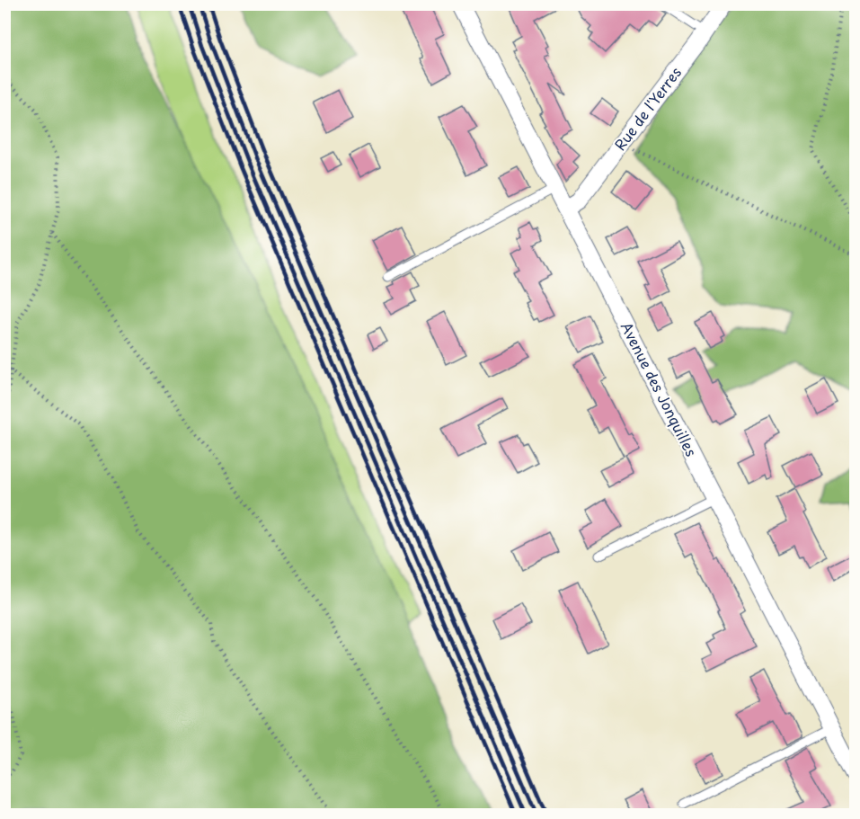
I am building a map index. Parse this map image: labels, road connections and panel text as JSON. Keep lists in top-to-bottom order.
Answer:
{
  "streets": {
    "street": ["Rue de l'Yerres", "Avenue des Jonquilles"]
  },
  "crossings": [
    ["Rue de l'Yerres", "Avenue des Jonquilles"]
  ]
}
